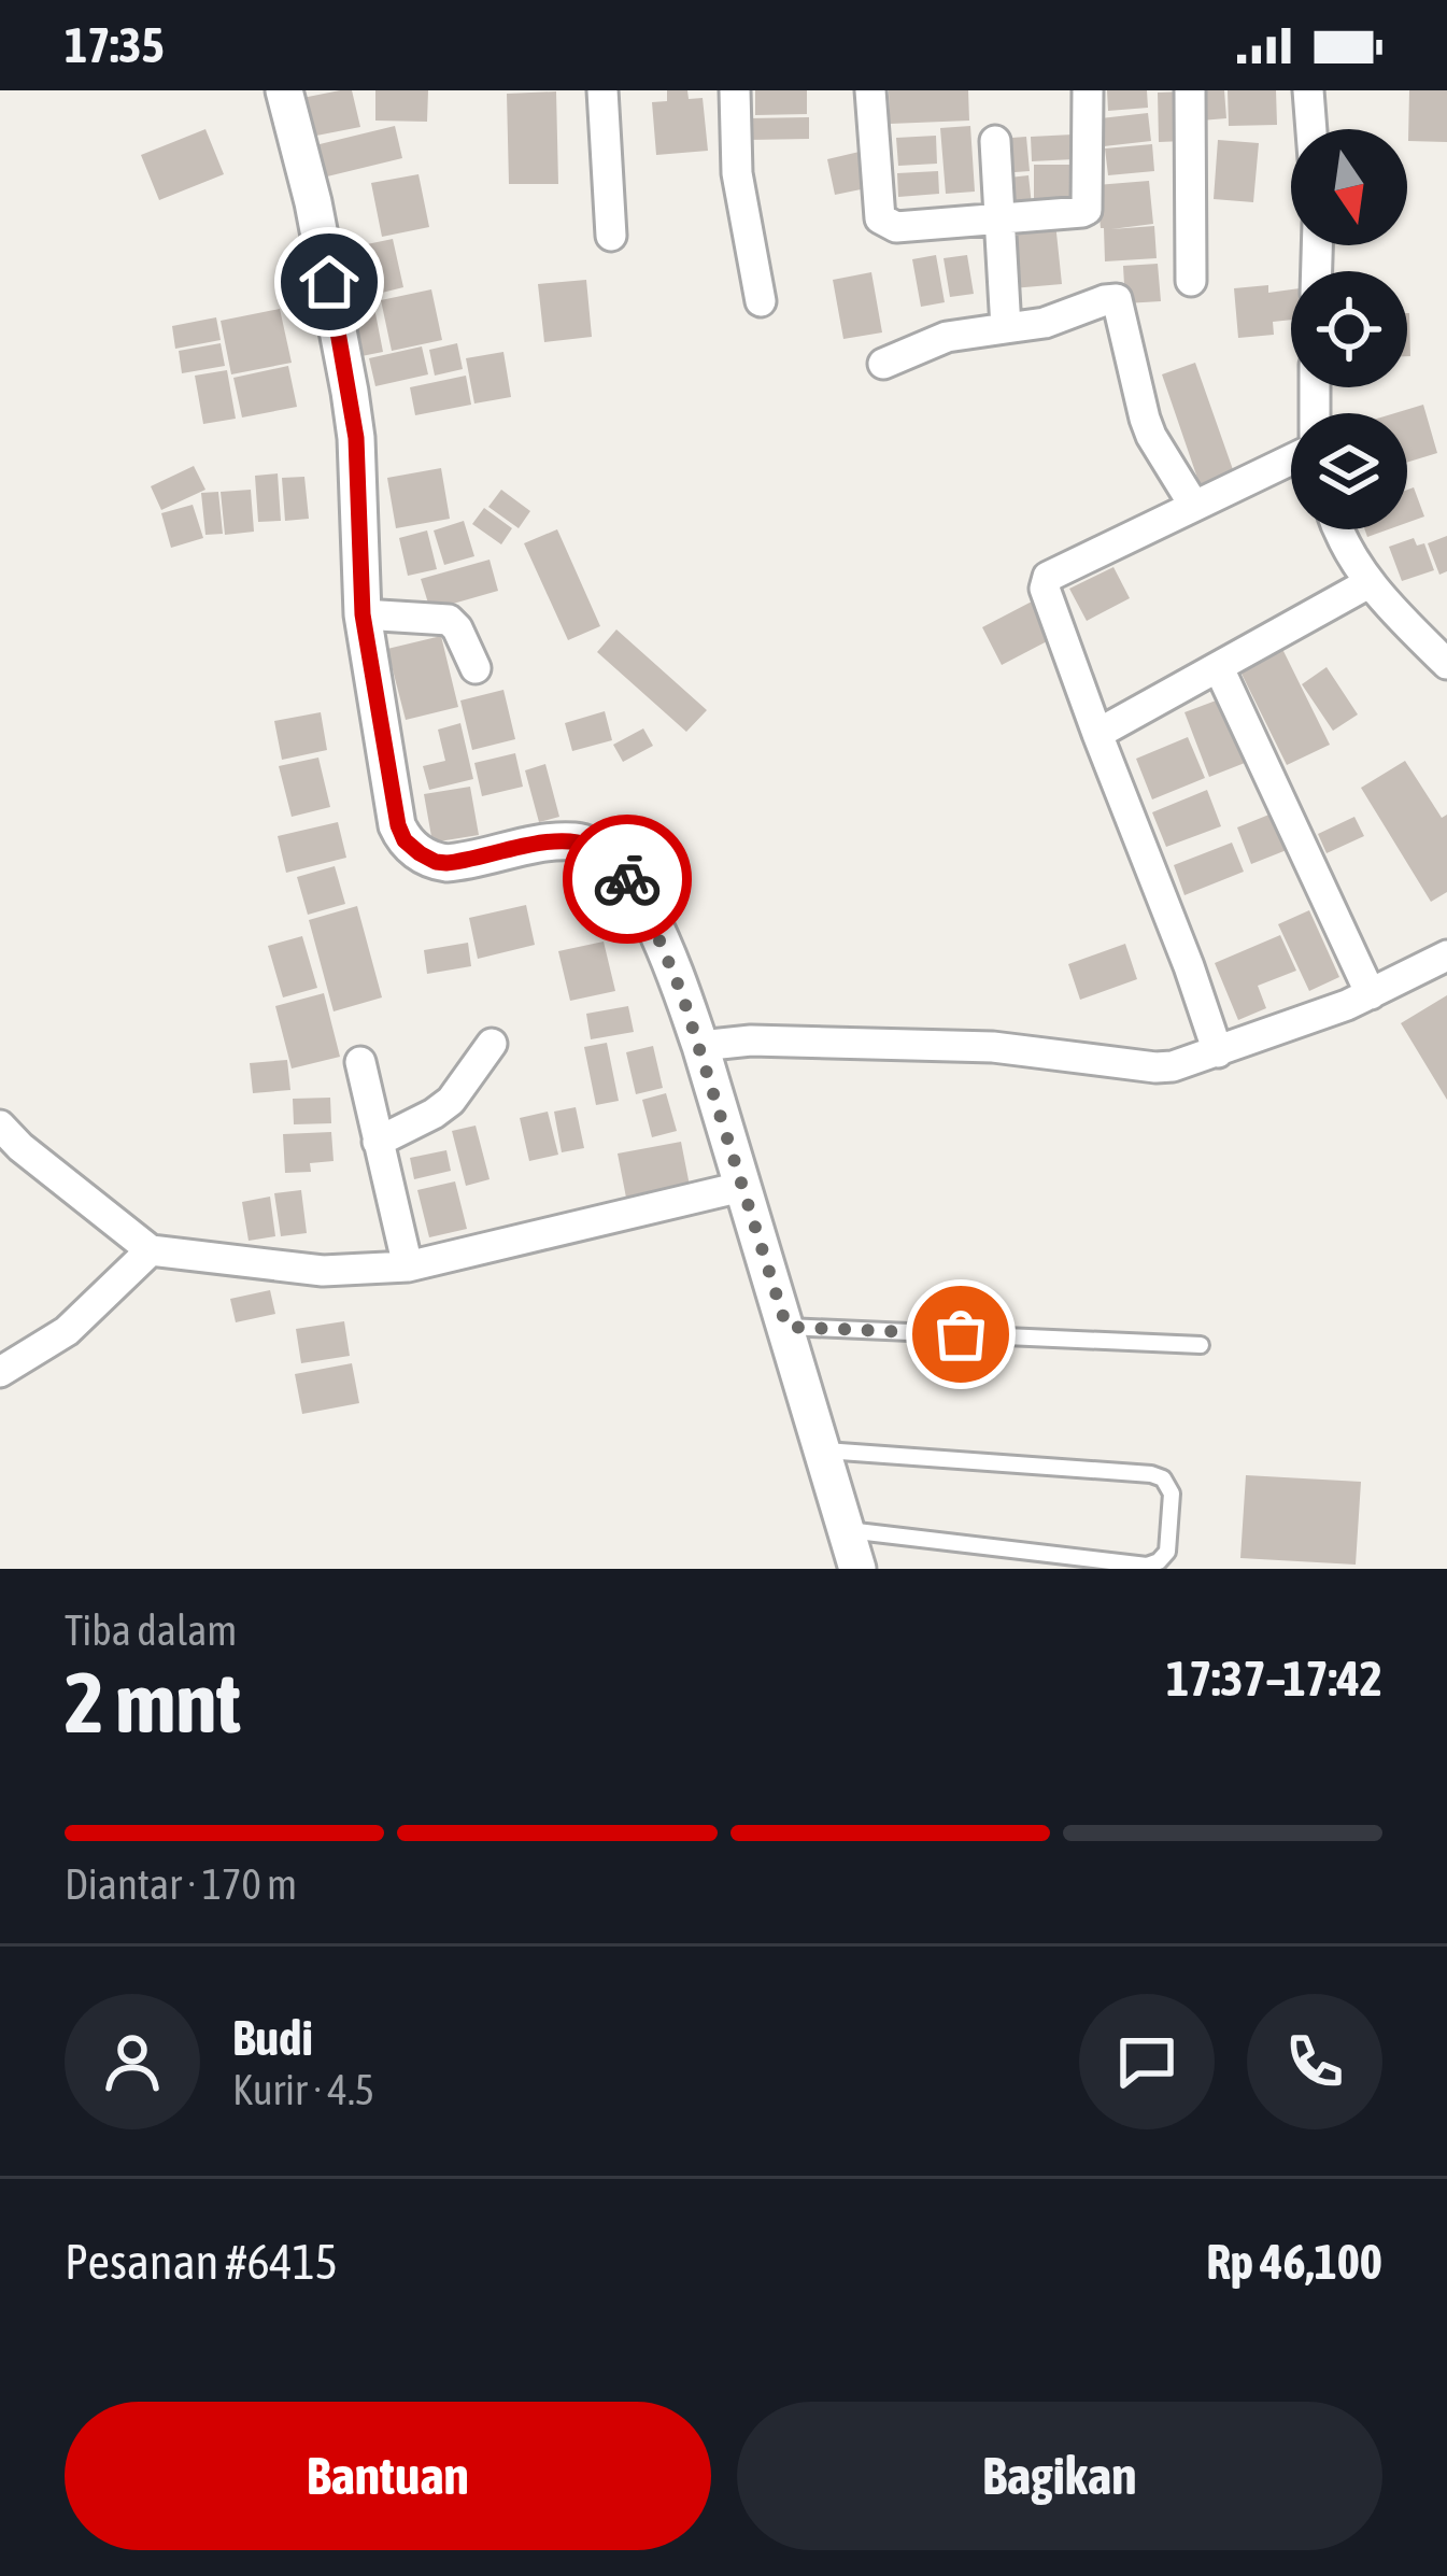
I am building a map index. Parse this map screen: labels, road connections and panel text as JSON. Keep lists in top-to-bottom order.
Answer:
{
  "north": "bottom",
  "page": {
    "status": "17:35",
    "heading": ["2 mnt", "Tiba dalam", "17:37–17:42"],
    "panel": [
      "Budi",
      "Kurir · 4.5",
      "Pesanan #6415",
      "Rp 46,100"
    ],
    "bar": "Diantar · 170 m",
    "buttons": ["Bantuan", "Bagikan"]
  }
}
